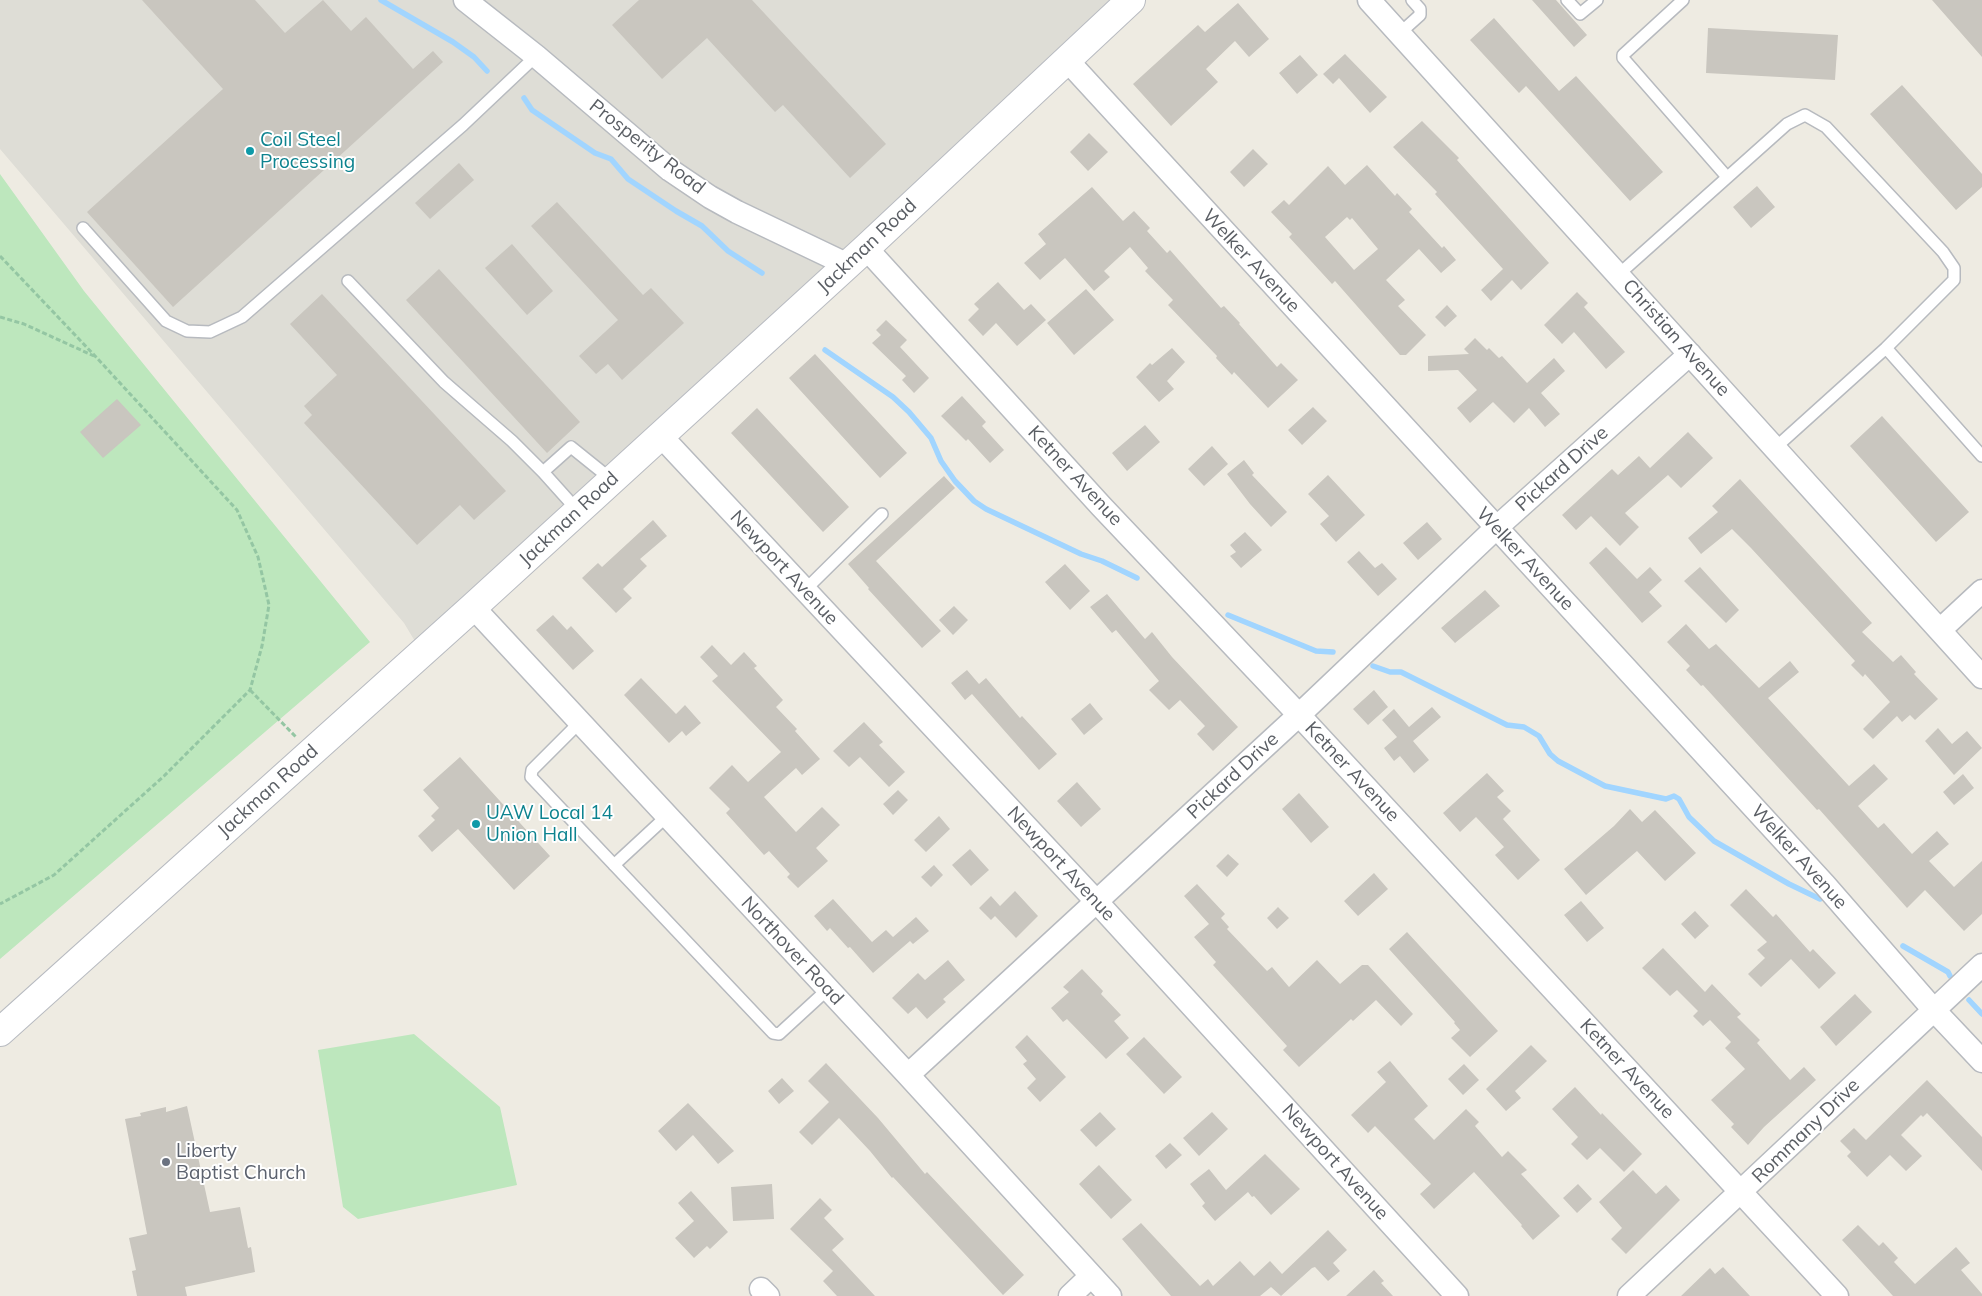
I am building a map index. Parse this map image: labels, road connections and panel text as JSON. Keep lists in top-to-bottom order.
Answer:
{
  "streets": {
    "main road": ["Jackman Road"],
    "street": [
      "Prosperity Road",
      "Welker Avenue",
      "Christian Avenue",
      "Pickard Drive",
      "Ketner Avenue",
      "Newport Avenue",
      "Northover Road",
      "Rommany Drive"
    ]
  },
  "crossings": [
    ["Prosperity Road", "Jackman Road"],
    ["Prosperity Road", "Ketner Avenue"],
    ["Jackman Road", "Welker Avenue"],
    ["Jackman Road", "Ketner Avenue"],
    ["Jackman Road", "Newport Avenue"],
    ["Jackman Road", "Northover Road"],
    ["Welker Avenue", "Pickard Drive"],
    ["Welker Avenue", "Rommany Drive"],
    ["Christian Avenue", "Pickard Drive"],
    ["Pickard Drive", "Ketner Avenue"],
    ["Pickard Drive", "Newport Avenue"],
    ["Pickard Drive", "Northover Road"],
    ["Ketner Avenue", "Rommany Drive"]
  ],
  "places": ["Coil Steel Processing", "UAW Local 14 Union Hall", "Liberty Baptist Church"]
}
